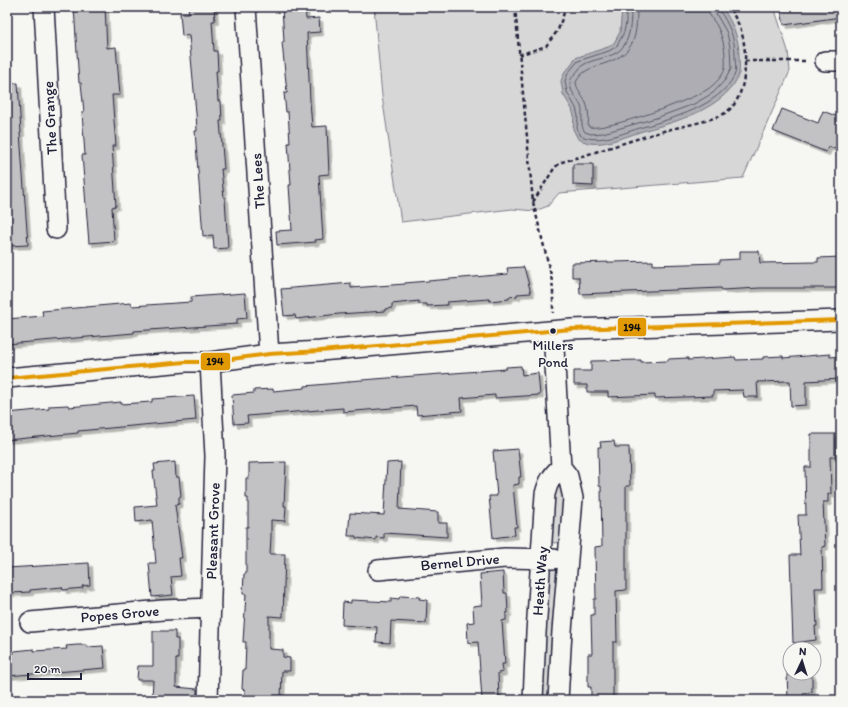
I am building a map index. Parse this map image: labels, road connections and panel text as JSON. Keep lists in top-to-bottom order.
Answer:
{
  "streets": {
    "street": [
      "The Grange",
      "The Lees",
      "Pleasant Grove",
      "Bernel Drive",
      "Heath Way",
      "Popes Grove"
    ]
  },
  "crossings": [
    ["Pleasant Grove", "Popes Grove"],
    ["Bernel Drive", "Heath Way"]
  ],
  "places": ["Millers Pond"],
  "lines": ["transit line 194"],
  "scale_bar": "20 m",
  "north": "top"
}
